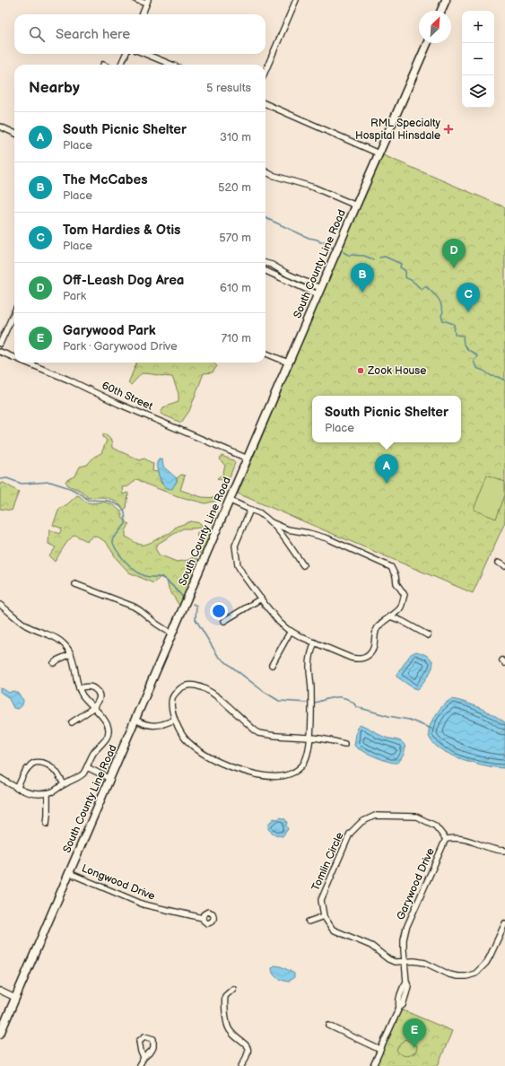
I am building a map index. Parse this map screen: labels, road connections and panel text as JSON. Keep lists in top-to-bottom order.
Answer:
{
  "streets": {
    "main road": ["South County Line Road"],
    "street": [
      "60th Street",
      "Tomlin Circle",
      "Longwood Drive",
      "Garywood Drive"
    ]
  },
  "crossings": [
    ["South County Line Road", "60th Street"],
    ["South County Line Road", "Longwood Drive"],
    ["Tomlin Circle", "Garywood Drive"]
  ],
  "places": {
    "health": ["RML Specialty Hospital Hinsdale"],
    "other": ["Zook House"]
  },
  "north": "top right",
  "page": {
    "map_buttons": ["+", "−"],
    "search": "Search here",
    "heading": ["Nearby", "5 results"],
    "list": [
      {
        "mark": "A",
        "name": "South Picnic Shelter",
        "note": "Place",
        "value": "310 m"
      },
      {
        "mark": "B",
        "name": "The McCabes",
        "note": "Place",
        "value": "520 m"
      },
      {
        "mark": "C",
        "name": "Tom Hardies & Otis",
        "note": "Place",
        "value": "570 m"
      },
      {
        "mark": "D",
        "name": "Off-Leash Dog Area",
        "note": "Park",
        "value": "610 m"
      },
      {
        "mark": "E",
        "name": "Garywood Park",
        "note": "Park · Garywood Drive",
        "value": "710 m"
      }
    ],
    "pins": [
      "D",
      "B",
      "C",
      "A",
      "E"
    ],
    "popup": ["South Picnic Shelter", "Place"]
  }
}
